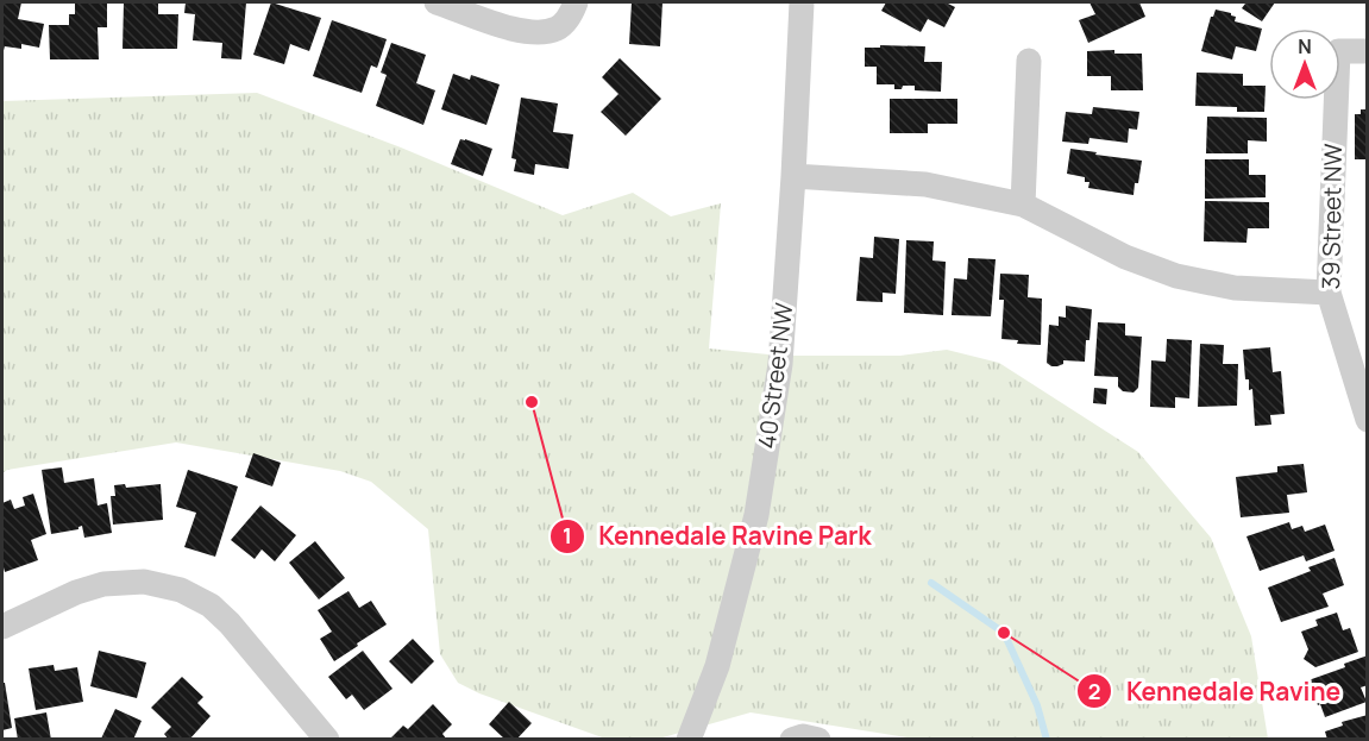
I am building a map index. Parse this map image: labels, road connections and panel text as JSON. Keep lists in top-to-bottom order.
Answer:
{
  "streets": {
    "street": ["39 Street NW", "40 Street NW"]
  },
  "places": ["Kennedale Ravine Park", "Kennedale Ravine"],
  "north": "top"
}
